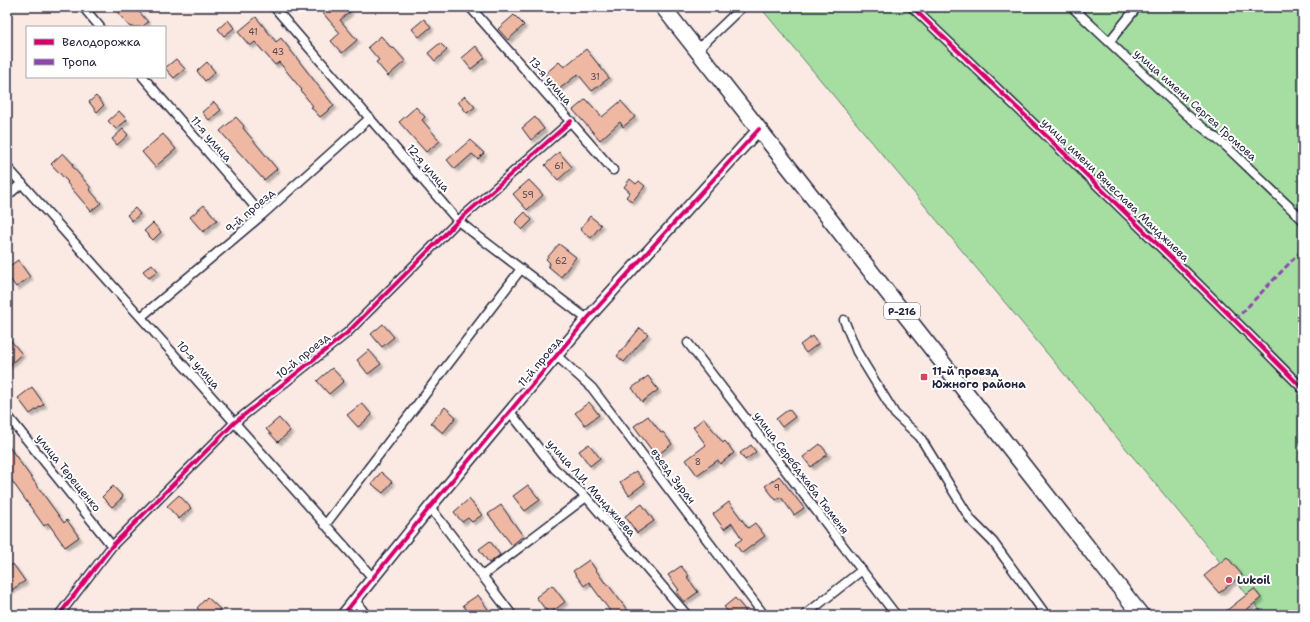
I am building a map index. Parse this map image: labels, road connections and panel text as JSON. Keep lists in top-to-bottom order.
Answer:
{
  "streets": {
    "highway": ["Р-216"],
    "street": [
      "13-я улица",
      "улица имени Сергея Громова",
      "11-я улица",
      "12-я улица",
      "улица имени Вячеслава Манджиева",
      "9-й проезд",
      "10-й проезд",
      "11-й проезд",
      "10-я улица",
      "улица Терещенко",
      "улица Серебджаба Тюменя",
      "въезд Зурач",
      "улица Л.И. Манджиева"
    ]
  },
  "crossings": [
    ["13-я улица", "10-й проезд"],
    ["11-я улица", "9-й проезд"],
    ["12-я улица", "9-й проезд"],
    ["12-я улица", "10-й проезд"],
    ["12-я улица", "11-й проезд"],
    ["9-й проезд", "10-я улица"],
    ["Р-216", "11-й проезд"],
    ["10-й проезд", "10-я улица"],
    ["10-й проезд", "улица Терещенко"],
    ["11-й проезд", "10-я улица"],
    ["11-й проезд", "въезд Зурач"],
    ["11-й проезд", "улица Л.И. Манджиева"]
  ],
  "places": {
    "transit": ["11-й проезд Южного района"],
    "other": ["Lukoil"]
  },
  "house_numbers": [
    "41",
    "43",
    "31",
    "61",
    "59",
    "62",
    "8",
    "9"
  ],
  "legend": ["Велодорожка", "Тропа"]
}
